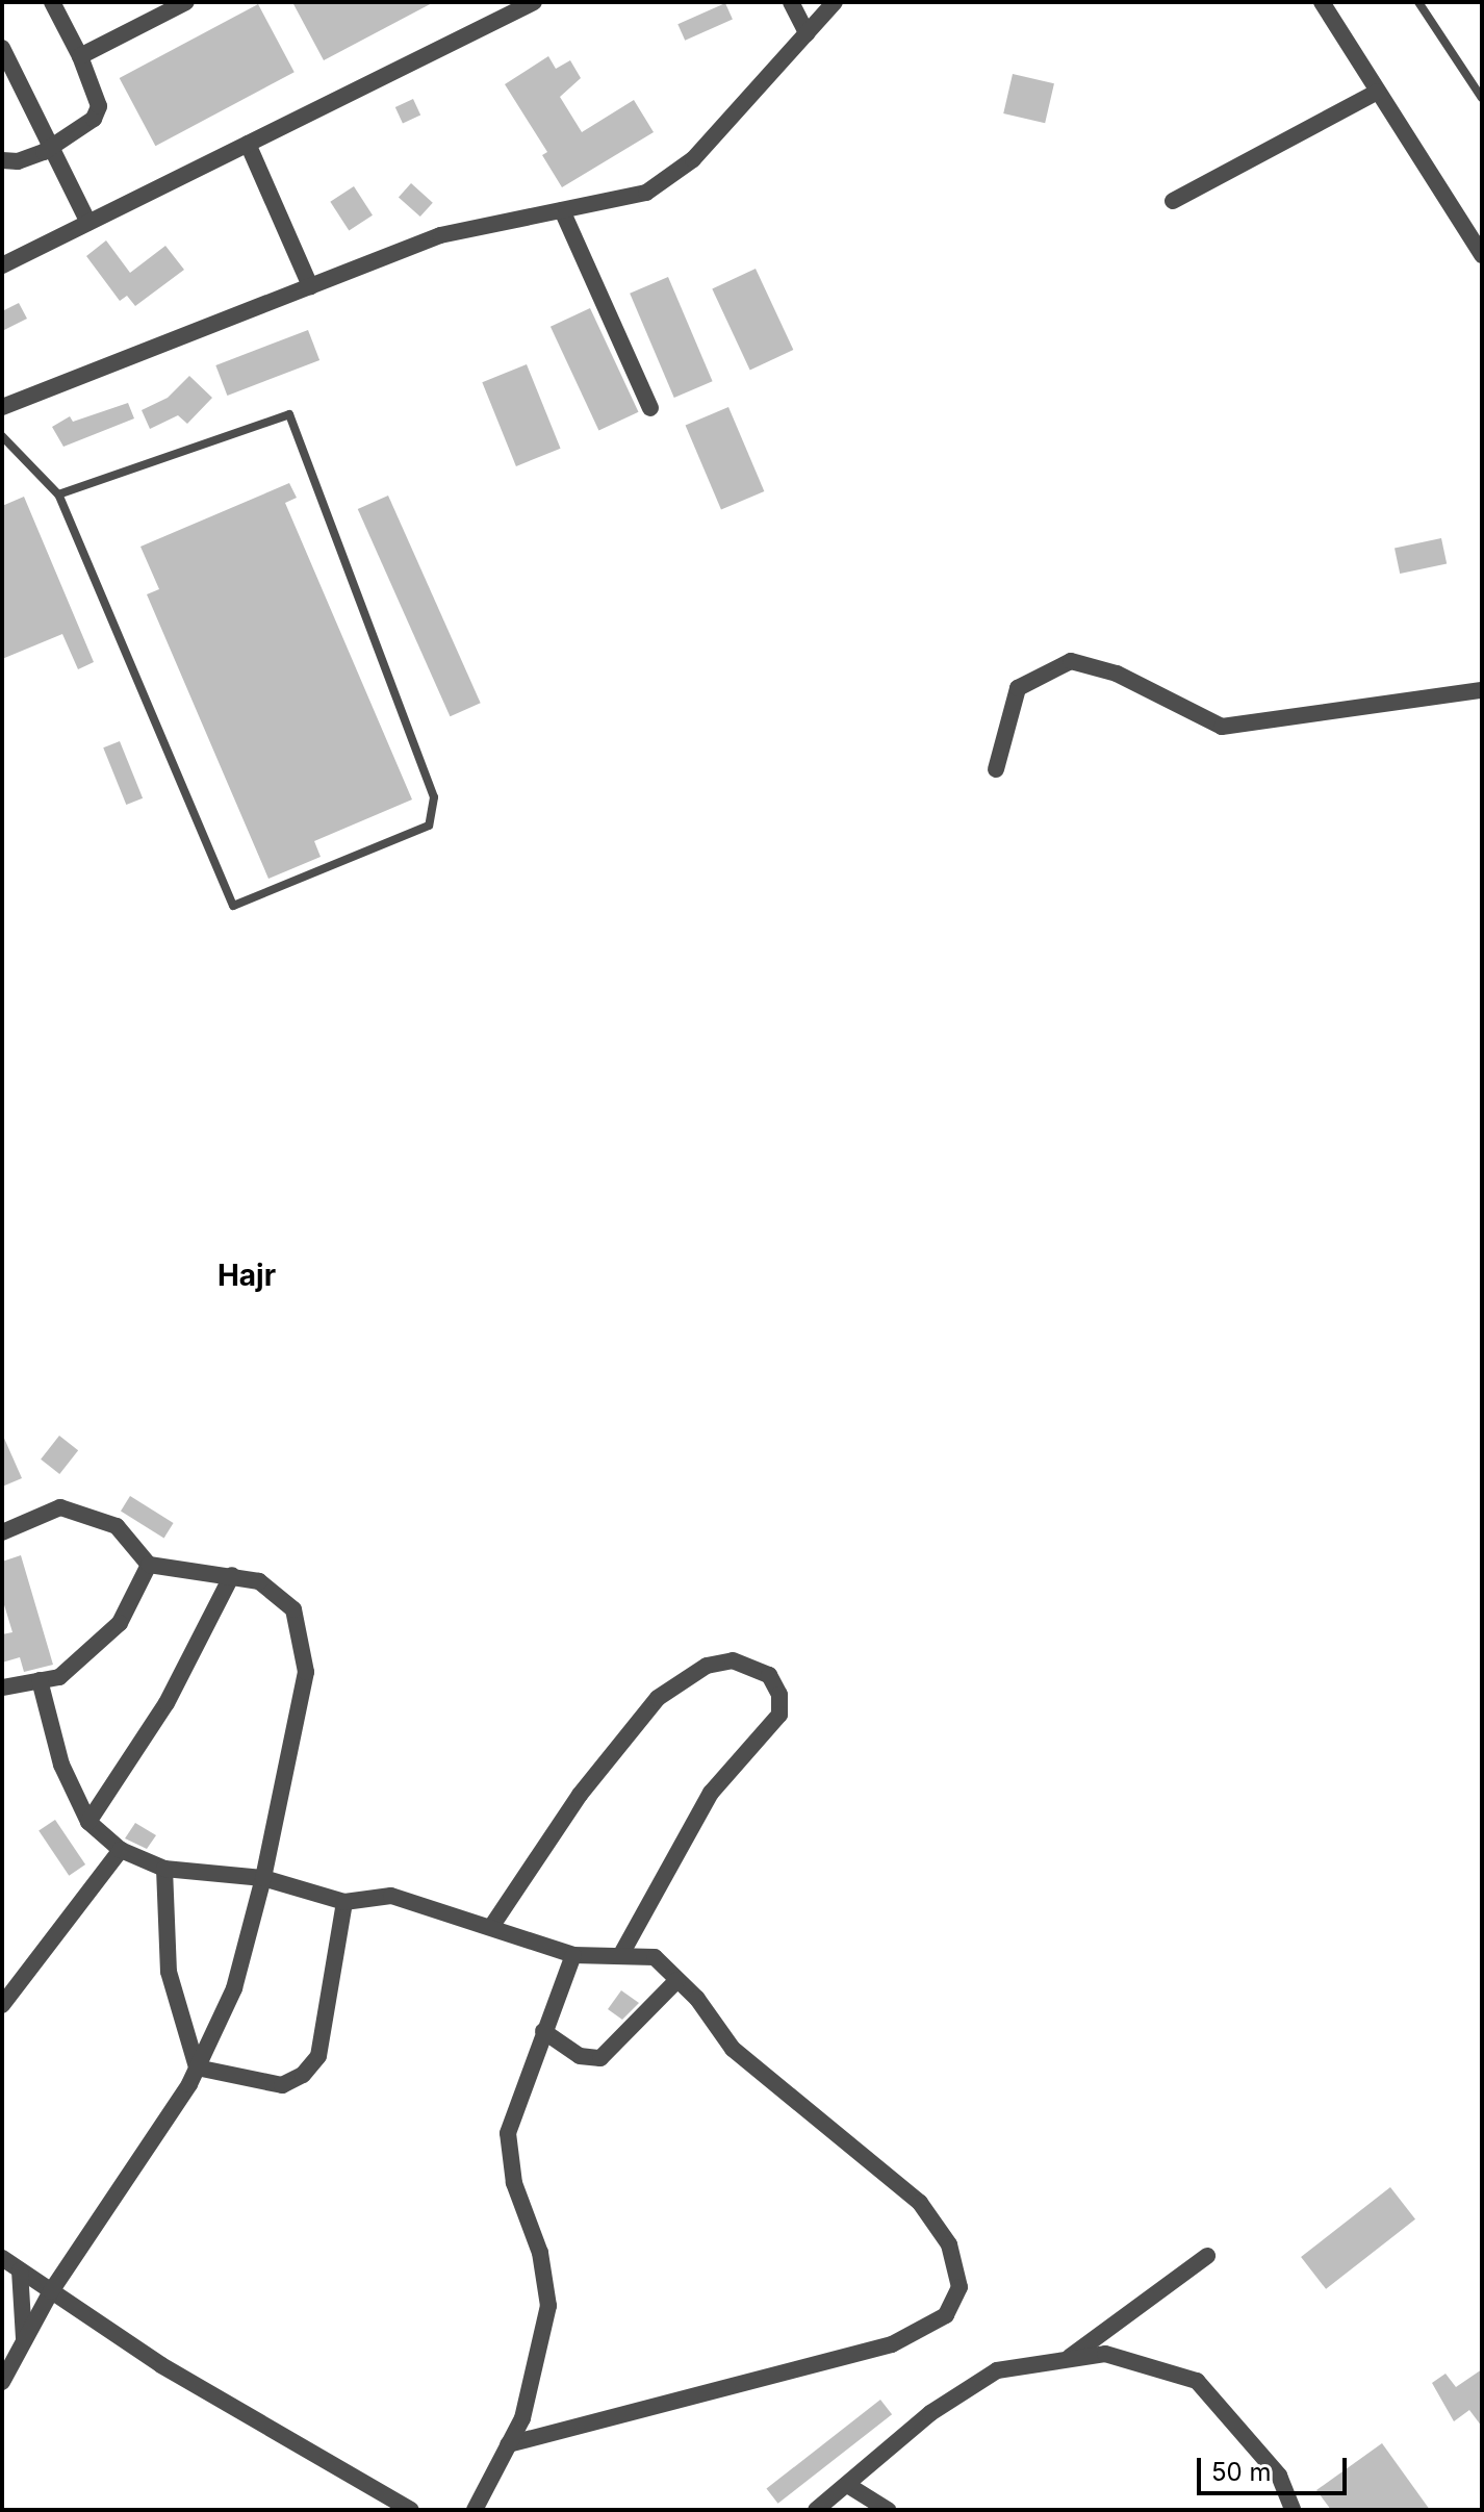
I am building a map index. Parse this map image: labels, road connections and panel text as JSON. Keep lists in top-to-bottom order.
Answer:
{
  "districts": ["Hajr"],
  "scale_bar": "50 m"
}
